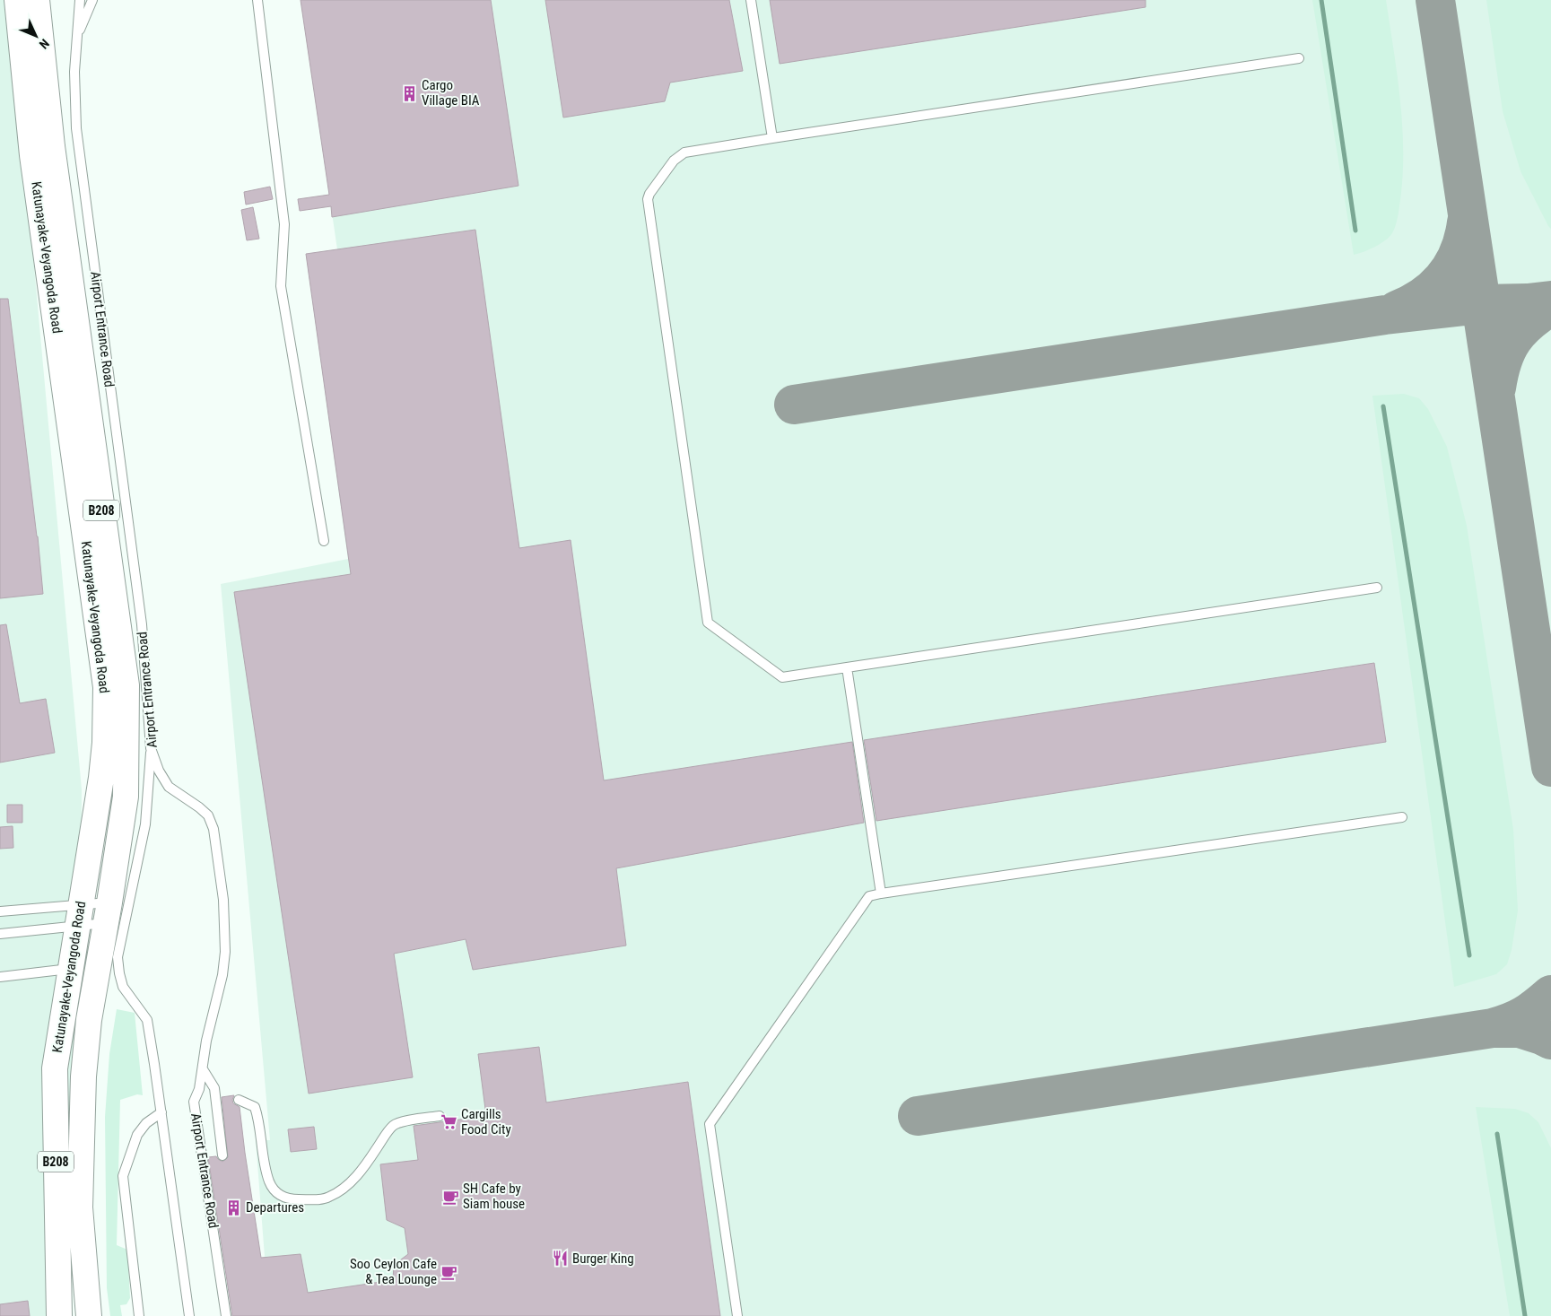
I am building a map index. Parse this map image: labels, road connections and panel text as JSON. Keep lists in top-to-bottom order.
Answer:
{
  "streets": {
    "main road": ["Katunayake-Veyangoda Road", "B208"],
    "lane": ["Airport Entrance Road"]
  },
  "places": {
    "building": ["Cargo Village BIA", "Departures"],
    "supermarket": ["Cargills Food City"],
    "cafe": ["SH Cafe by Siam house", "Soo Ceylon Cafe & Tea Lounge"],
    "restaurant": ["Burger King"]
  },
  "north": "bottom right"
}
